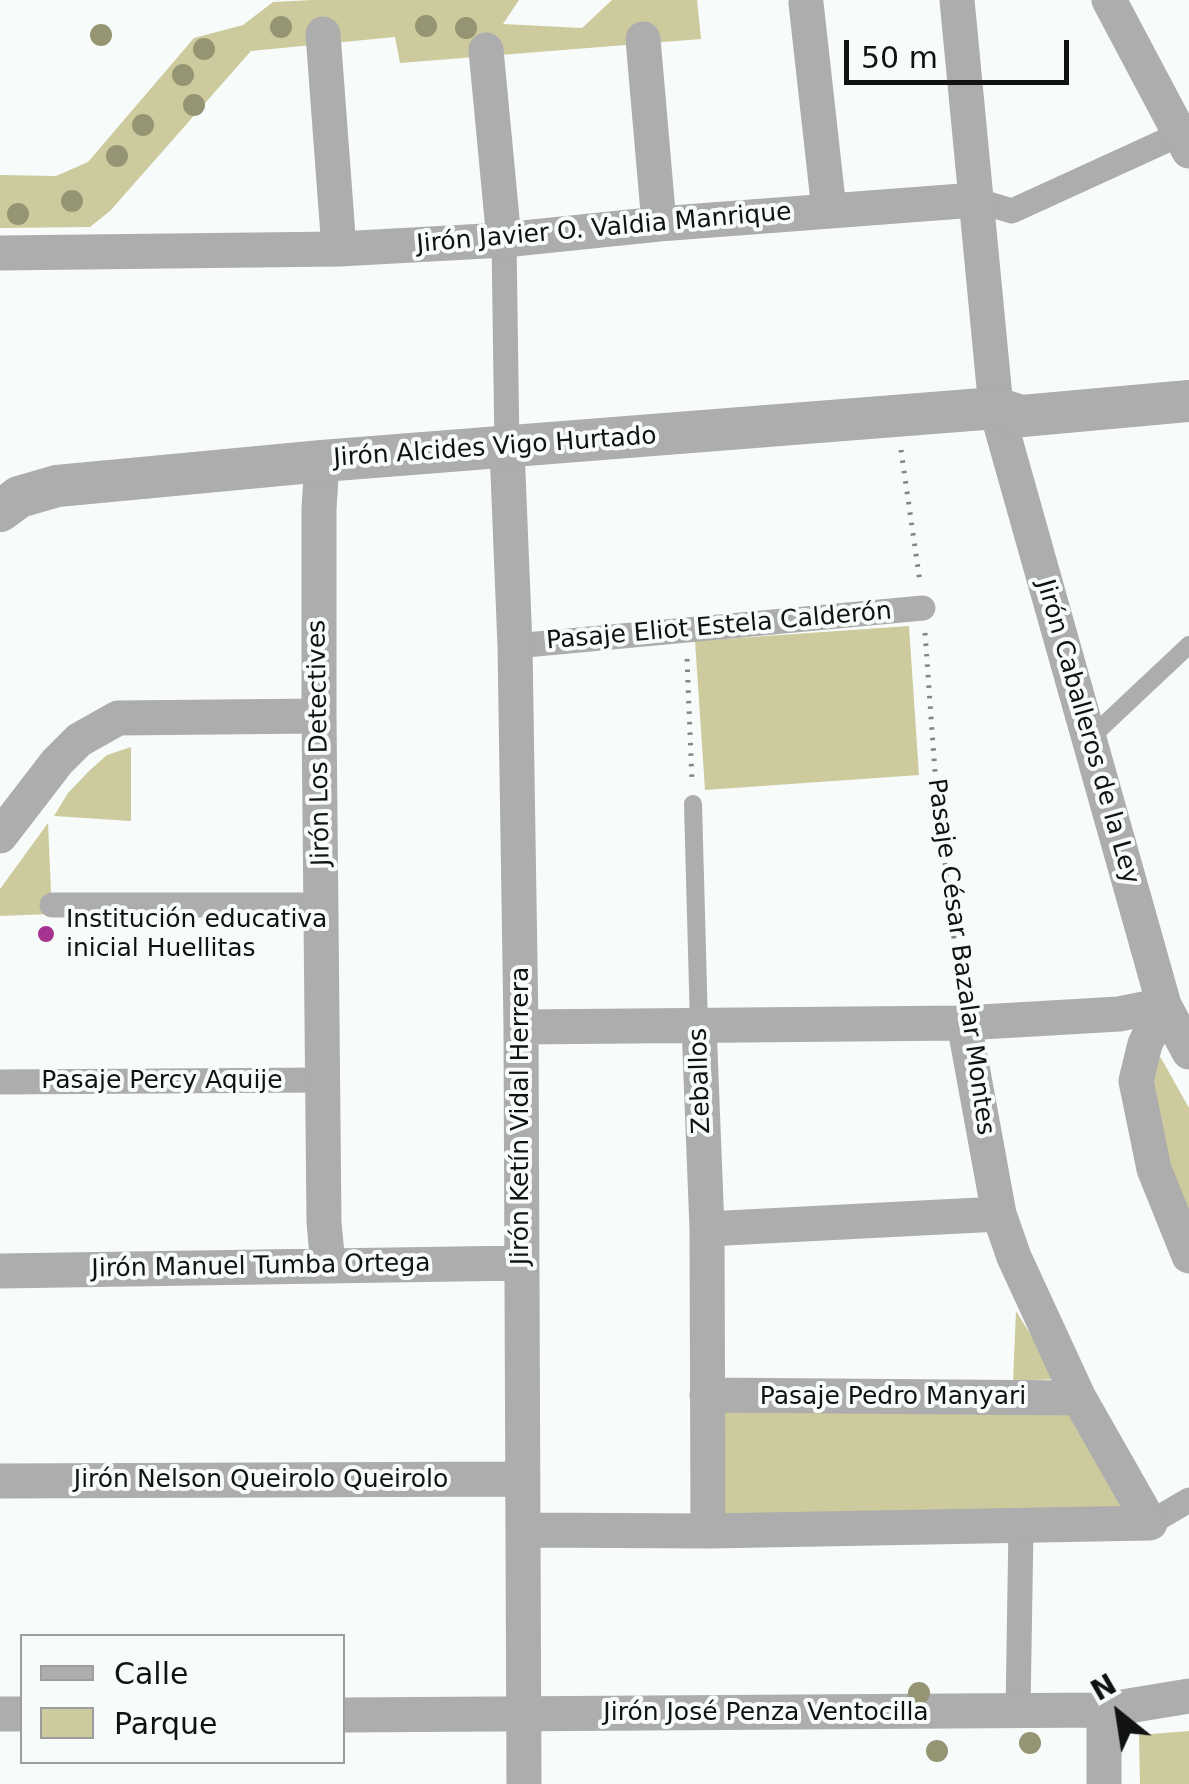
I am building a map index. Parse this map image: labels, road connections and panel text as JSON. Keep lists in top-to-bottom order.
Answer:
{
  "streets": {
    "street": [
      "Jirón Javier O. Valdia Manrique",
      "Jirón Alcides Vigo Hurtado",
      "Pasaje Eliot Estela Calderón",
      "Jirón Caballeros de la Ley",
      "Jirón Los Detectives",
      "Pasaje César Bazalar Montes",
      "Pasaje Percy Aquije",
      "Zeballos",
      "Jirón Ketín Vidal Herrera",
      "Jirón Manuel Tumba Ortega",
      "Pasaje Pedro Manyari",
      "Jirón Nelson Queirolo Queirolo",
      "Jirón José Penza Ventocilla"
    ]
  },
  "crossings": [
    ["Jirón Javier O. Valdia Manrique", "Jirón Caballeros de la Ley"],
    ["Jirón Alcides Vigo Hurtado", "Jirón Caballeros de la Ley"],
    ["Jirón Alcides Vigo Hurtado", "Jirón Los Detectives"],
    ["Jirón Alcides Vigo Hurtado", "Pasaje César Bazalar Montes"],
    ["Jirón Alcides Vigo Hurtado", "Jirón Ketín Vidal Herrera"],
    ["Pasaje Eliot Estela Calderón", "Pasaje César Bazalar Montes"],
    ["Pasaje Eliot Estela Calderón", "Jirón Ketín Vidal Herrera"],
    ["Jirón Los Detectives", "Pasaje Percy Aquije"],
    ["Jirón Los Detectives", "Jirón Manuel Tumba Ortega"],
    ["Pasaje César Bazalar Montes", "Pasaje Pedro Manyari"],
    ["Zeballos", "Pasaje Pedro Manyari"],
    ["Jirón Ketín Vidal Herrera", "Jirón Manuel Tumba Ortega"],
    ["Jirón Ketín Vidal Herrera", "Jirón Nelson Queirolo Queirolo"],
    ["Jirón Ketín Vidal Herrera", "Jirón José Penza Ventocilla"]
  ],
  "places": ["Institución educativa inicial Huellitas"],
  "legend": ["Calle", "Parque"],
  "scale_bar": "50 m",
  "north": "top left"
}
